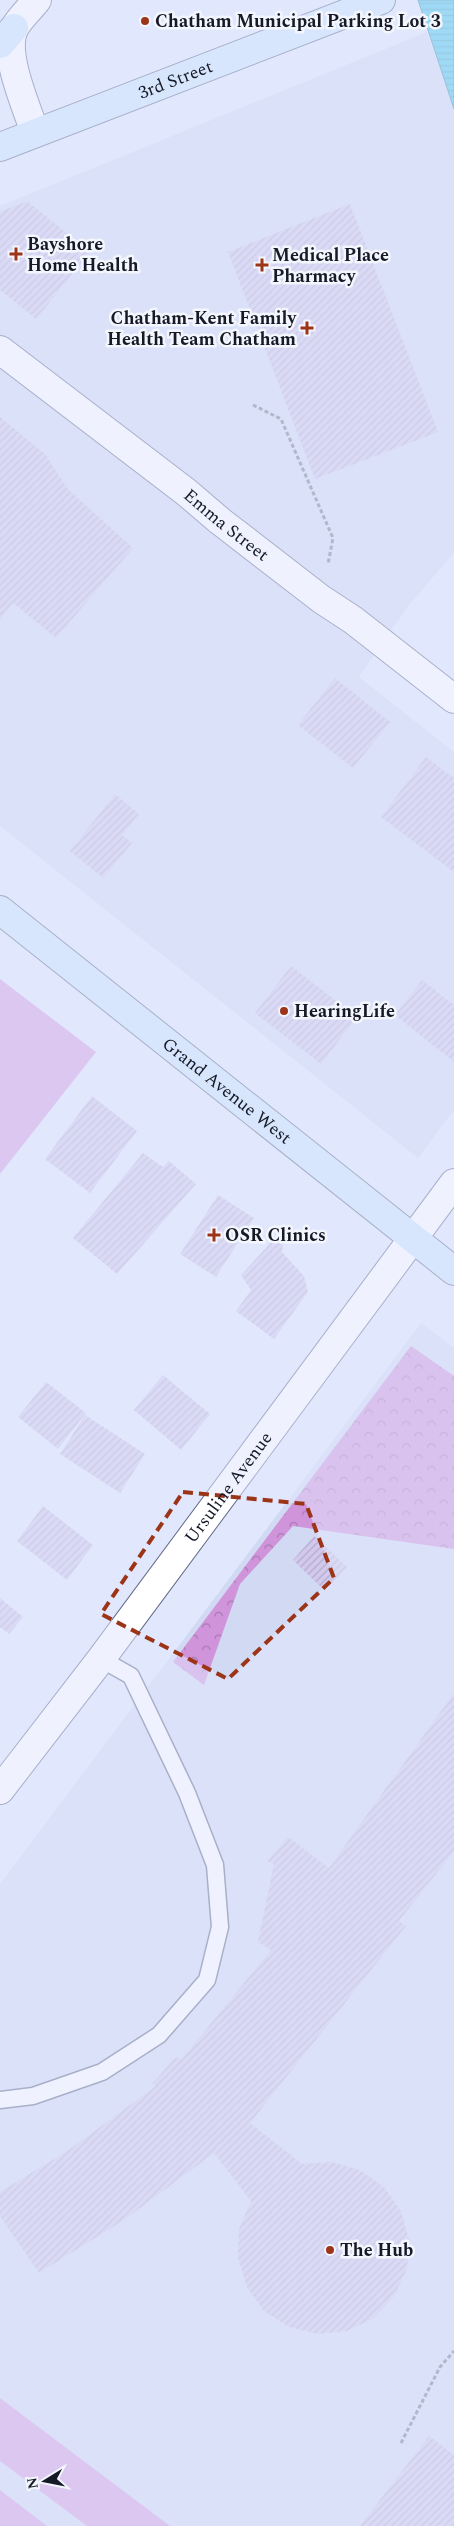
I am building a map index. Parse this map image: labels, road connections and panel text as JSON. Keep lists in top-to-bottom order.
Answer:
{
  "streets": {
    "main road": ["3rd Street", "Grand Avenue West"],
    "street": ["Emma Street", "Ursuline Avenue"]
  },
  "crossings": [
    ["Grand Avenue West", "Ursuline Avenue"]
  ],
  "places": {
    "other": ["Chatham Municipal Parking Lot 3", "HearingLife", "The Hub"],
    "health": [
      "Bayshore Home Health",
      "Medical Place Pharmacy",
      "Chatham-Kent Family Health Team Chatham",
      "OSR Clinics"
    ]
  },
  "north": "left"
}
